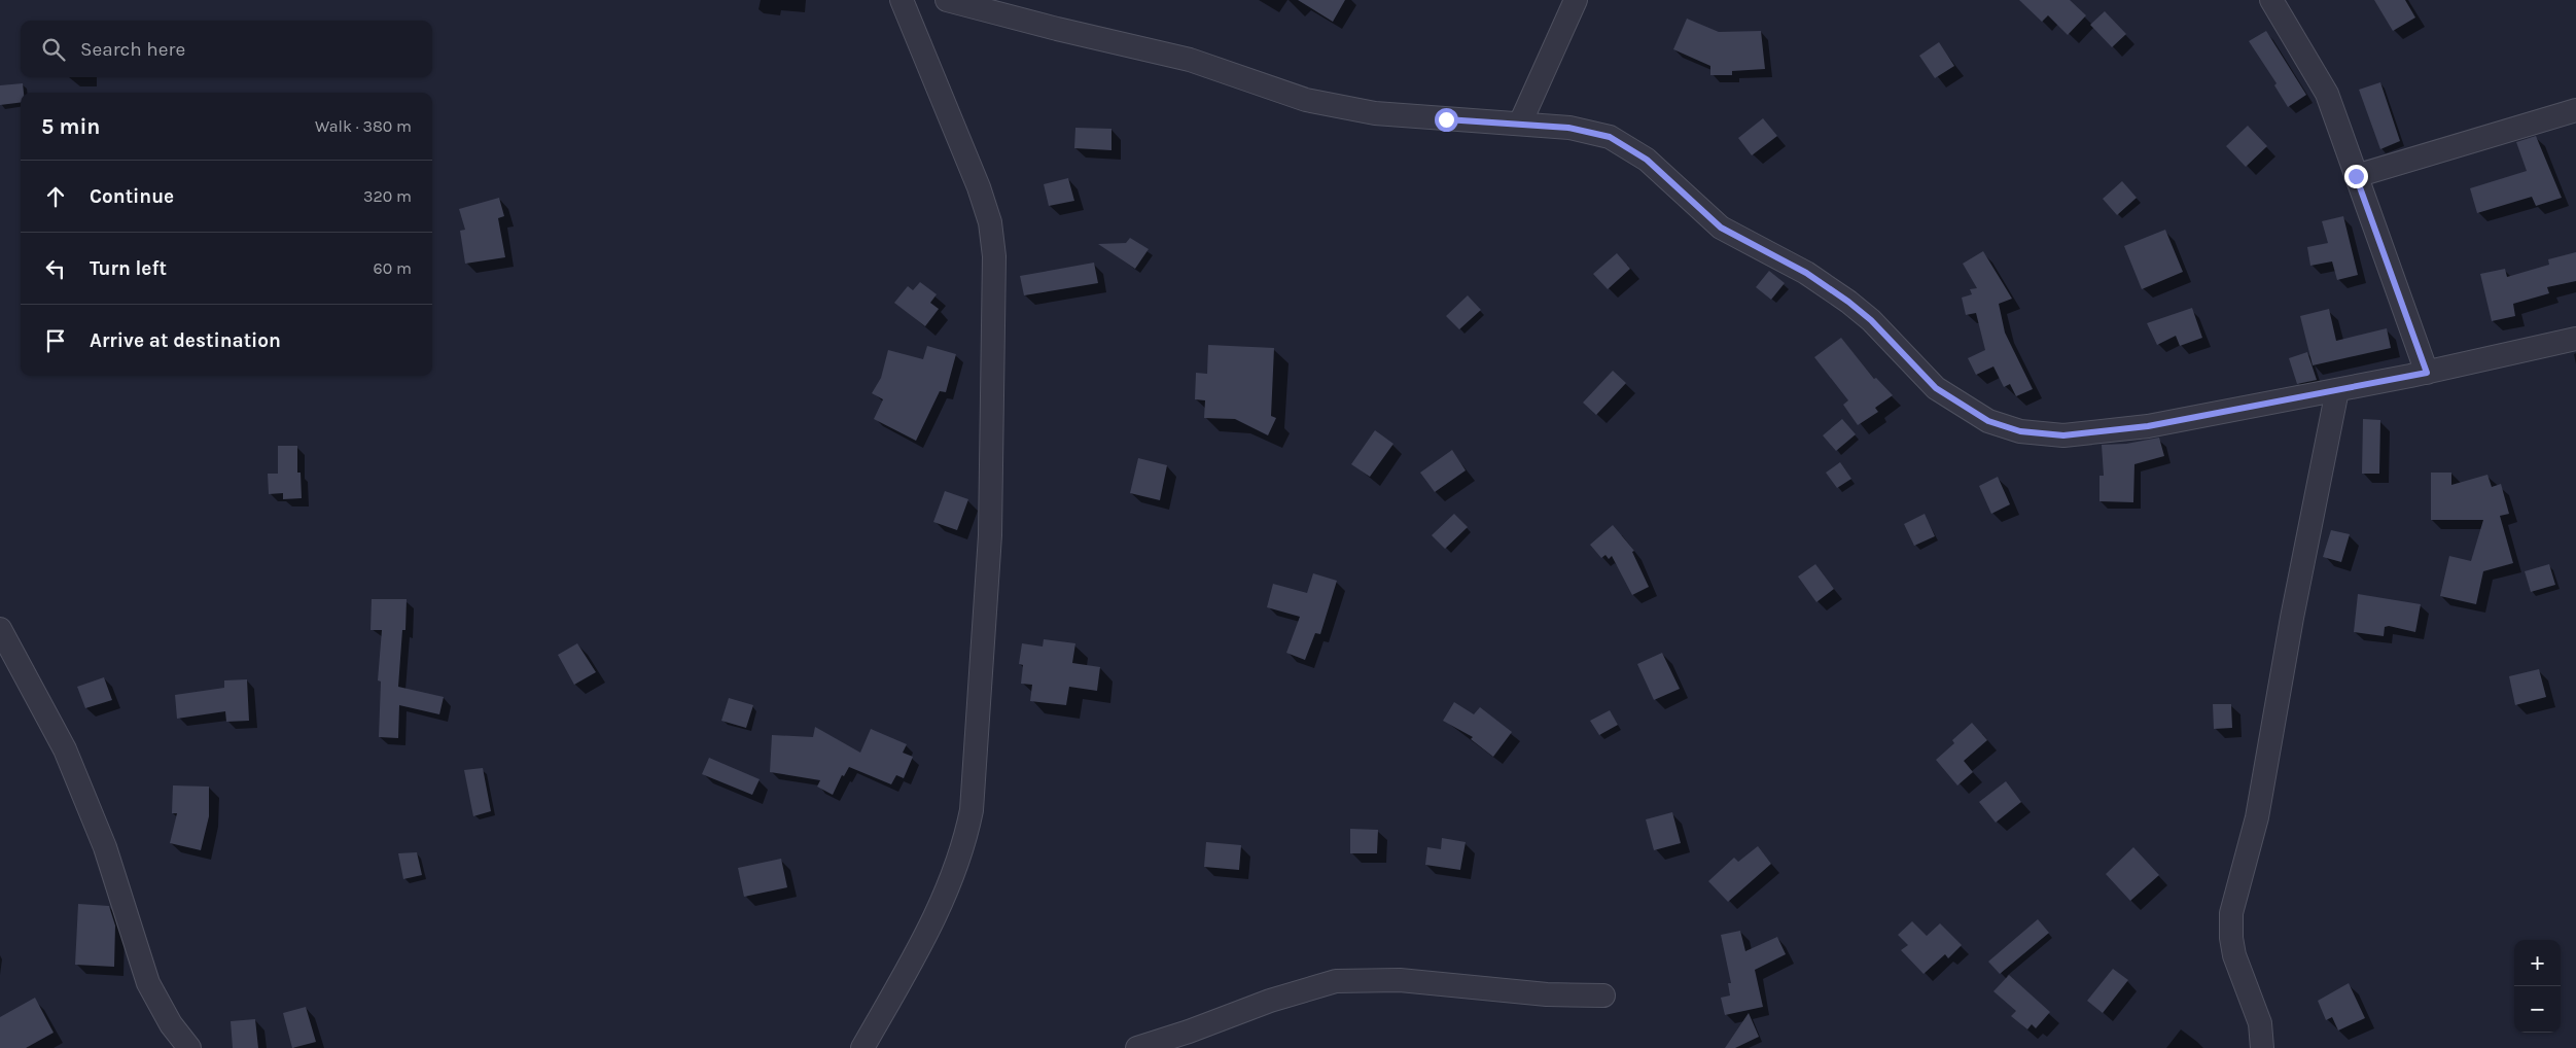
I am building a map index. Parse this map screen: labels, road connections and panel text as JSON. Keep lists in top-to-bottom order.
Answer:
{
  "page": {
    "search": "Search here",
    "heading": ["5 min", "Walk · 380 m"],
    "list": [
      ["Continue", "320 m"],
      ["Turn left", "60 m"],
      "Arrive at destination"
    ],
    "map_buttons": ["+", "−"]
  }
}
